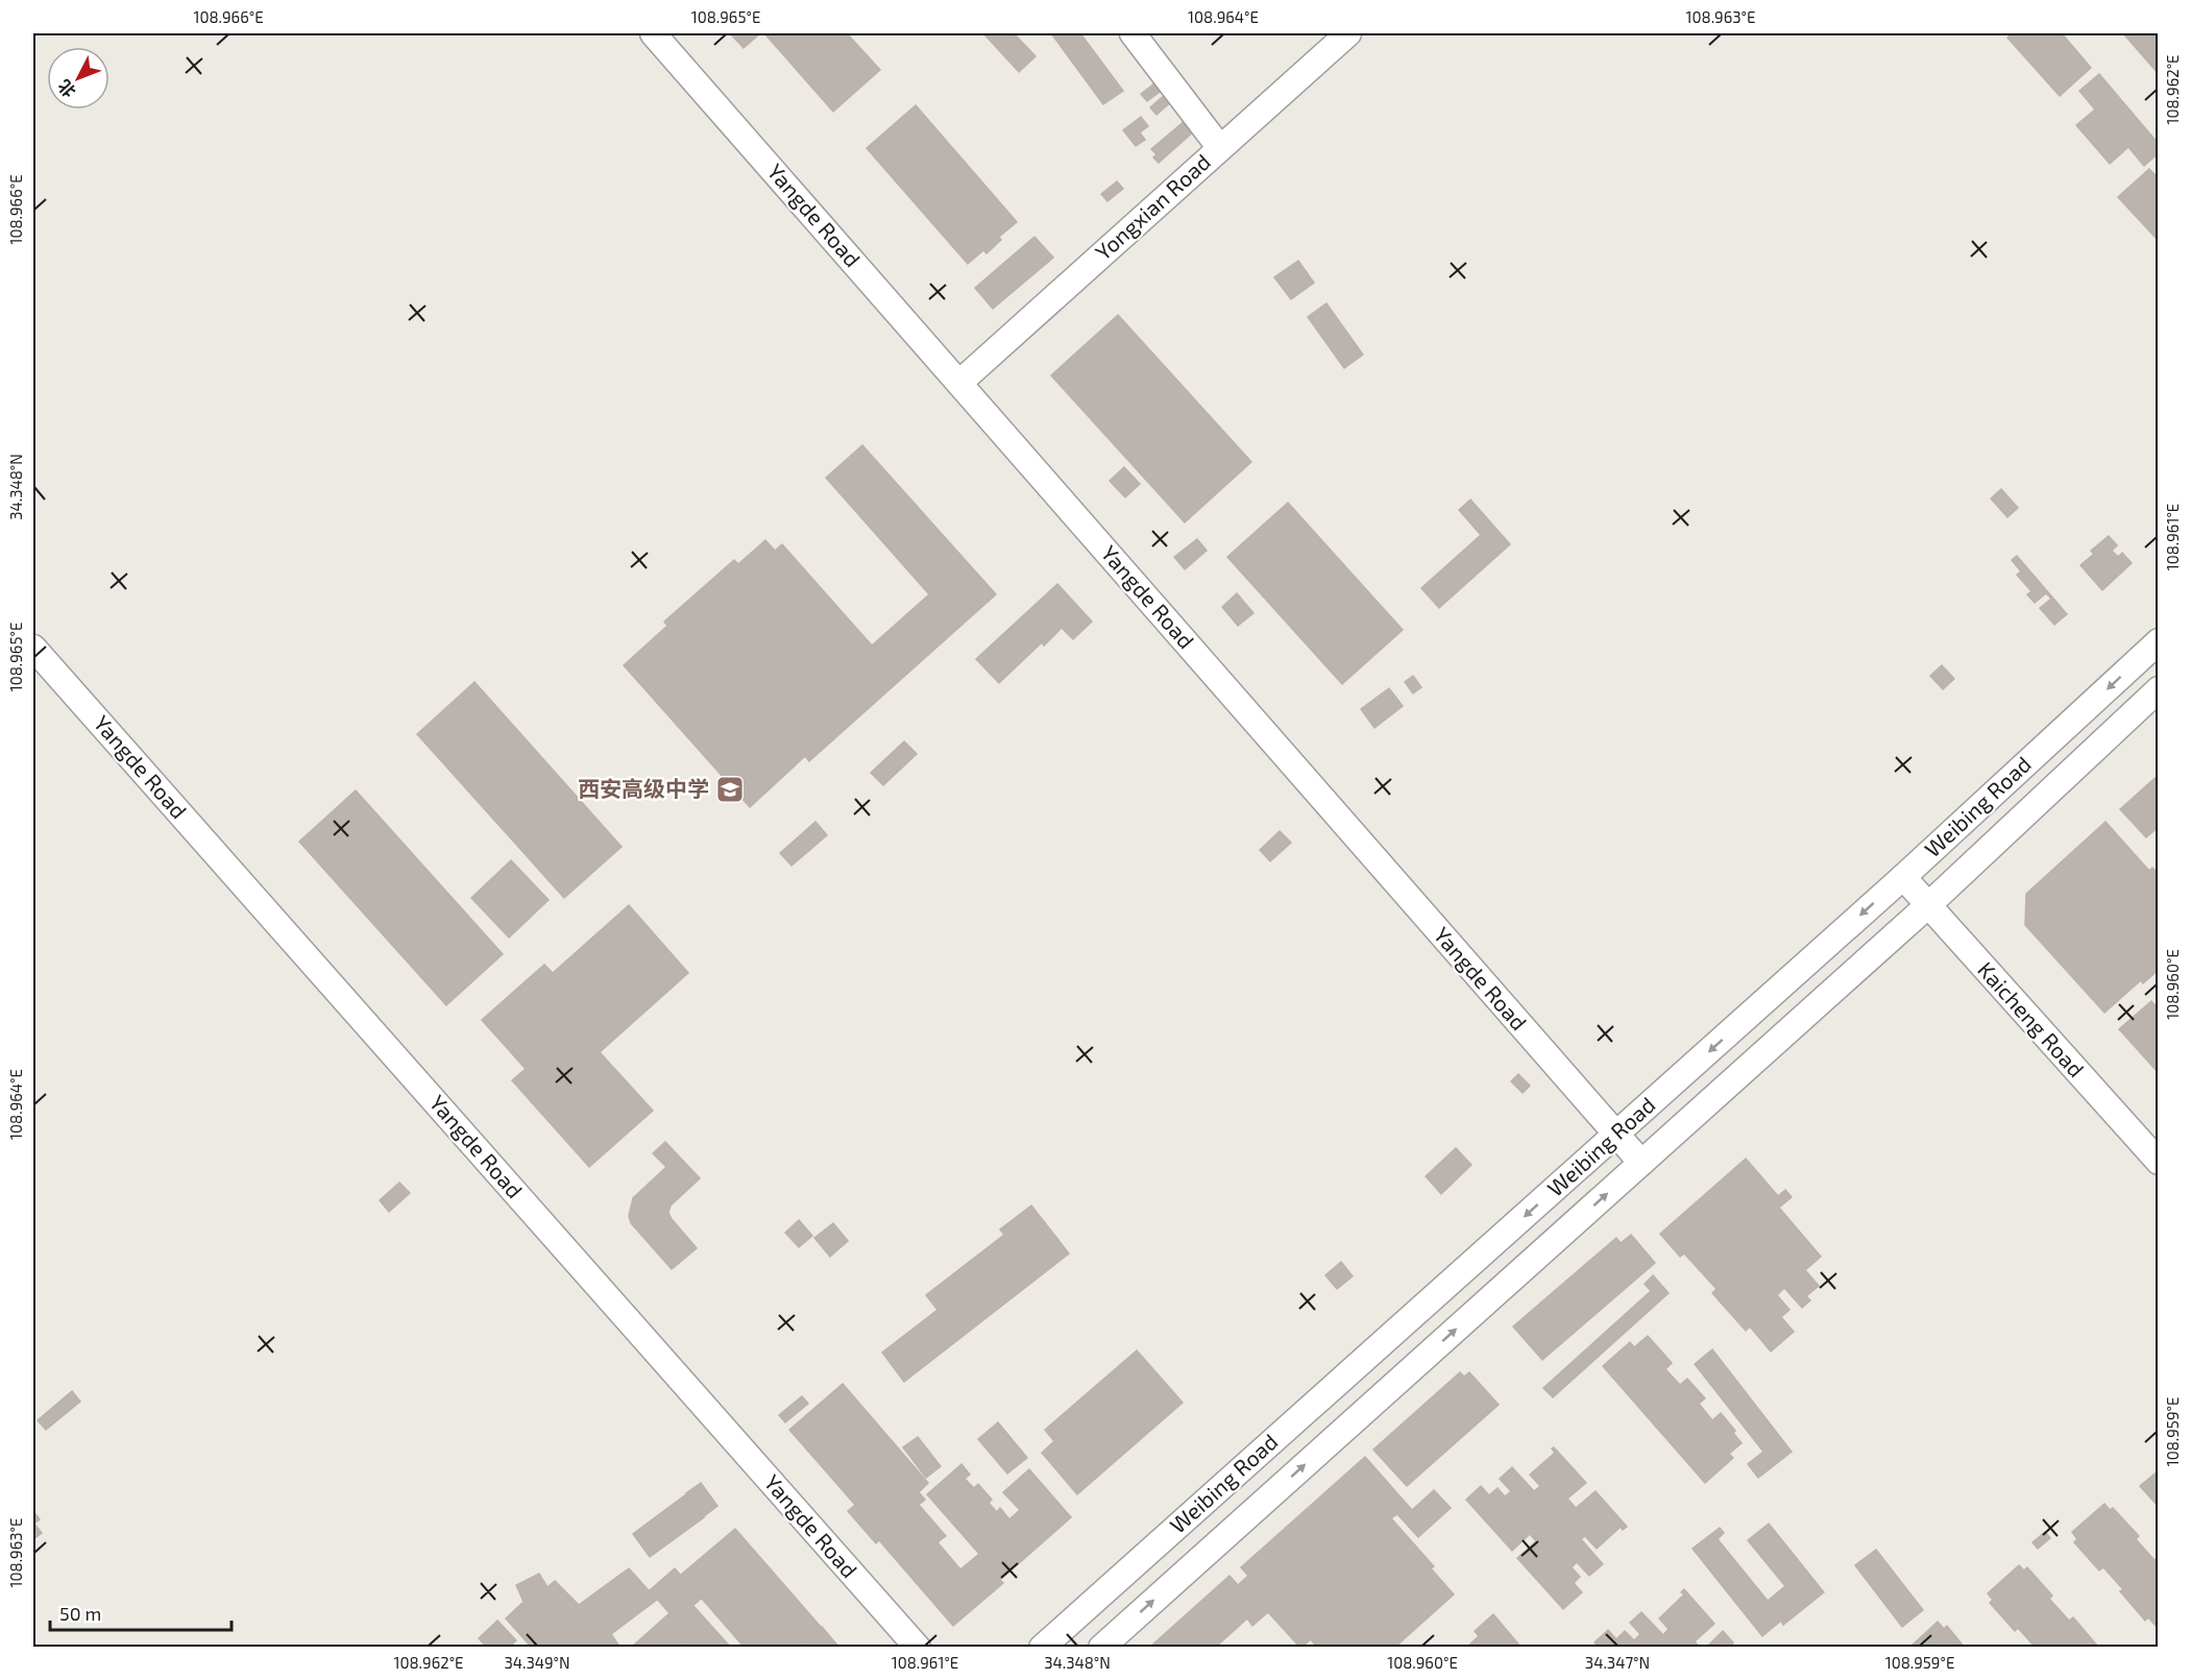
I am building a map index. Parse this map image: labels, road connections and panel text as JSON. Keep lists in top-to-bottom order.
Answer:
{
  "streets": {
    "street": [
      "Yongxian Road",
      "Yangde Road",
      "Weibing Road",
      "Kaicheng Road"
    ]
  },
  "crossings": [
    ["Yongxian Road", "Yangde Road"],
    ["Yangde Road", "Weibing Road"],
    ["Weibing Road", "Kaicheng Road"]
  ],
  "places": {
    "school or university": ["西安高级中学"]
  },
  "scale_bar": "50 m",
  "north": "bottom left",
  "coordinates": [
    "108.966°E",
    "108.965°E",
    "108.964°E",
    "108.963°E",
    "108.962°E",
    "34.348°N",
    "108.961°E",
    "108.960°E",
    "108.959°E",
    "34.349°N",
    "34.347°N"
  ]
}
